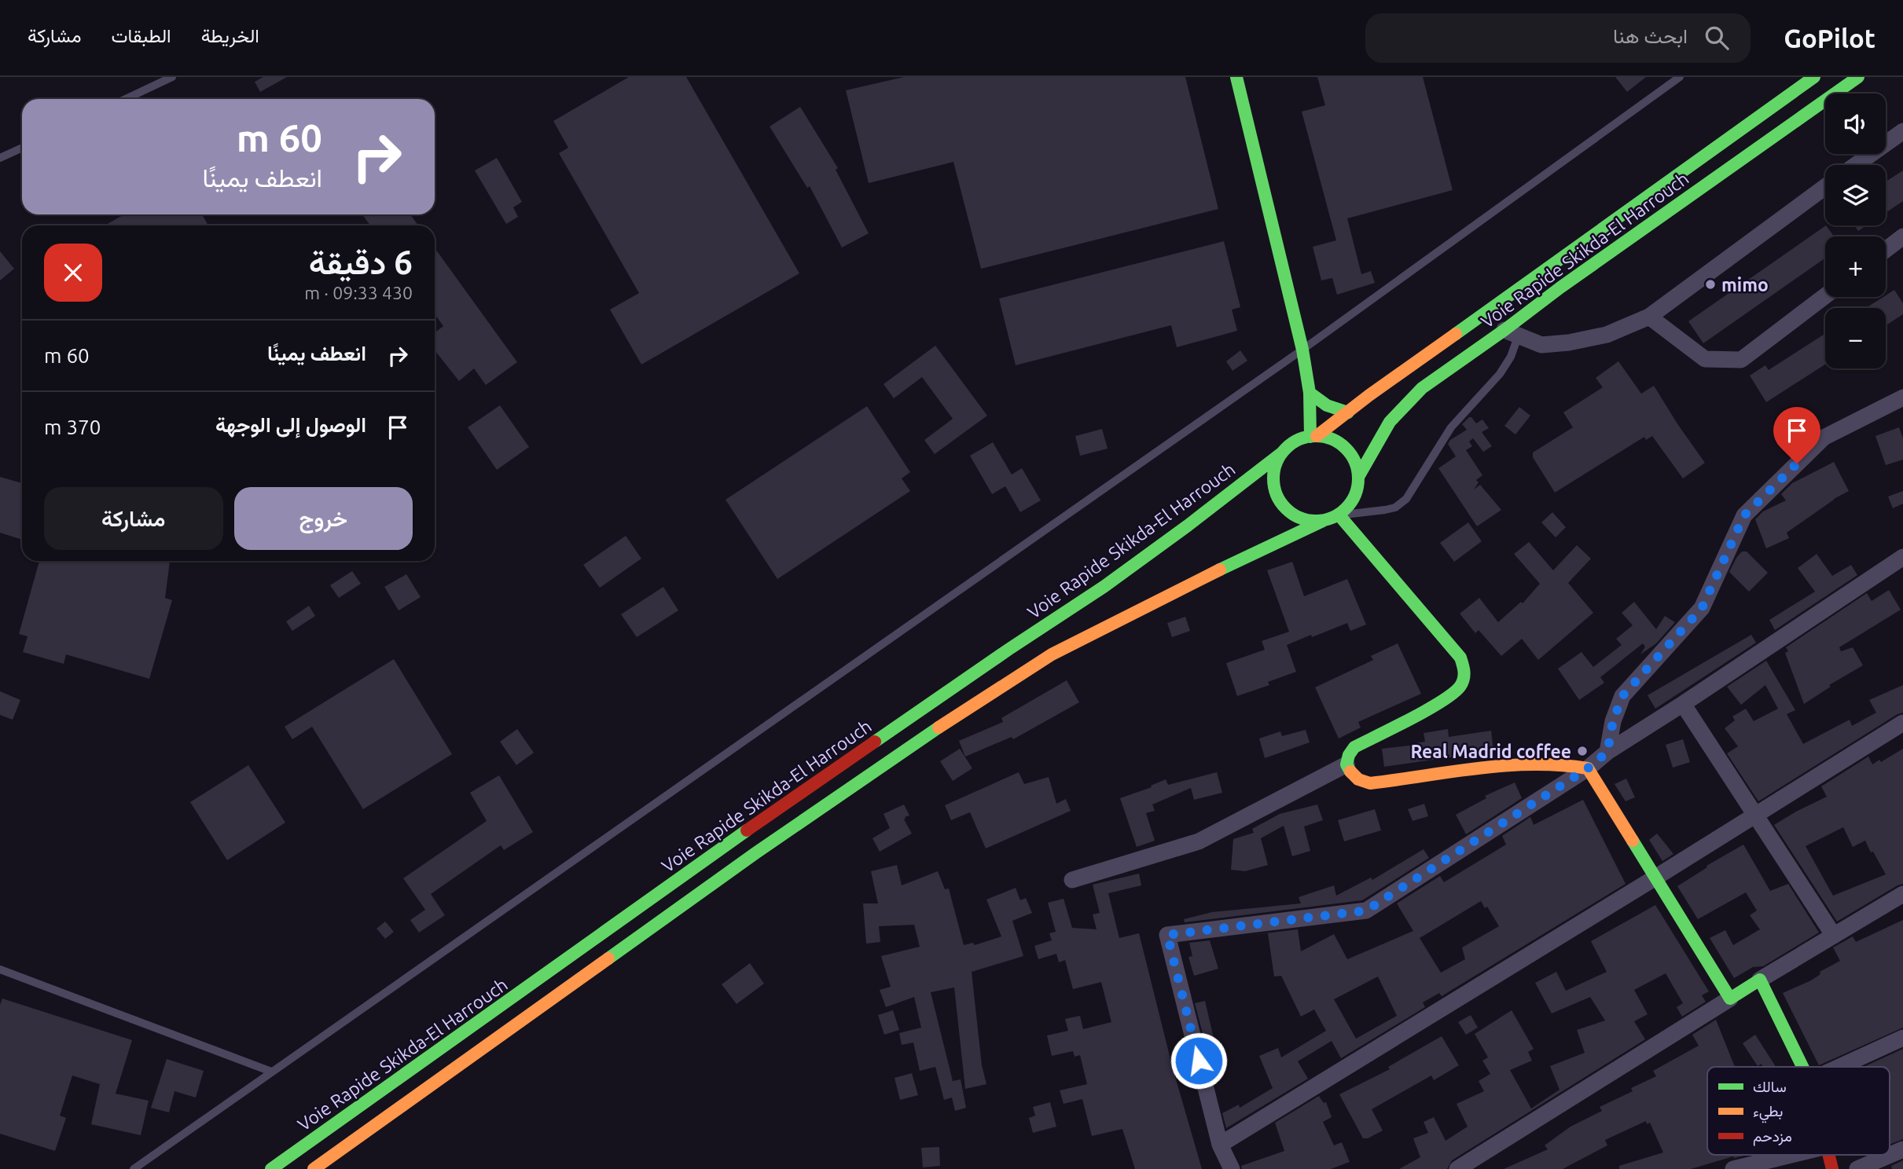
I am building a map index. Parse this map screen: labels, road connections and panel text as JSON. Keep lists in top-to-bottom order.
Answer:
{
  "streets": {
    "main road": ["Voie Rapide Skikda-El Harrouch"]
  },
  "places": ["mimo", "Real Madrid coffee"],
  "legend": ["سالك", "بطيء", "مزدحم"],
  "page": {
    "header": "GoPilot",
    "search": "ابحث هنا",
    "nav": ["الخريطة", "الطبقات", "مشاركة"],
    "map_buttons": ["+", "−"],
    "turn": ["60 m", "انعطف يمينًا"],
    "heading": ["6 دقيقة", "430 m · 09:33"],
    "list": [
      {
        "name": "انعطف يمينًا",
        "value": "60 m"
      },
      {
        "name": "الوصول إلى الوجهة",
        "value": "370 m"
      }
    ],
    "buttons": ["خروج", "مشاركة"]
  }
}
